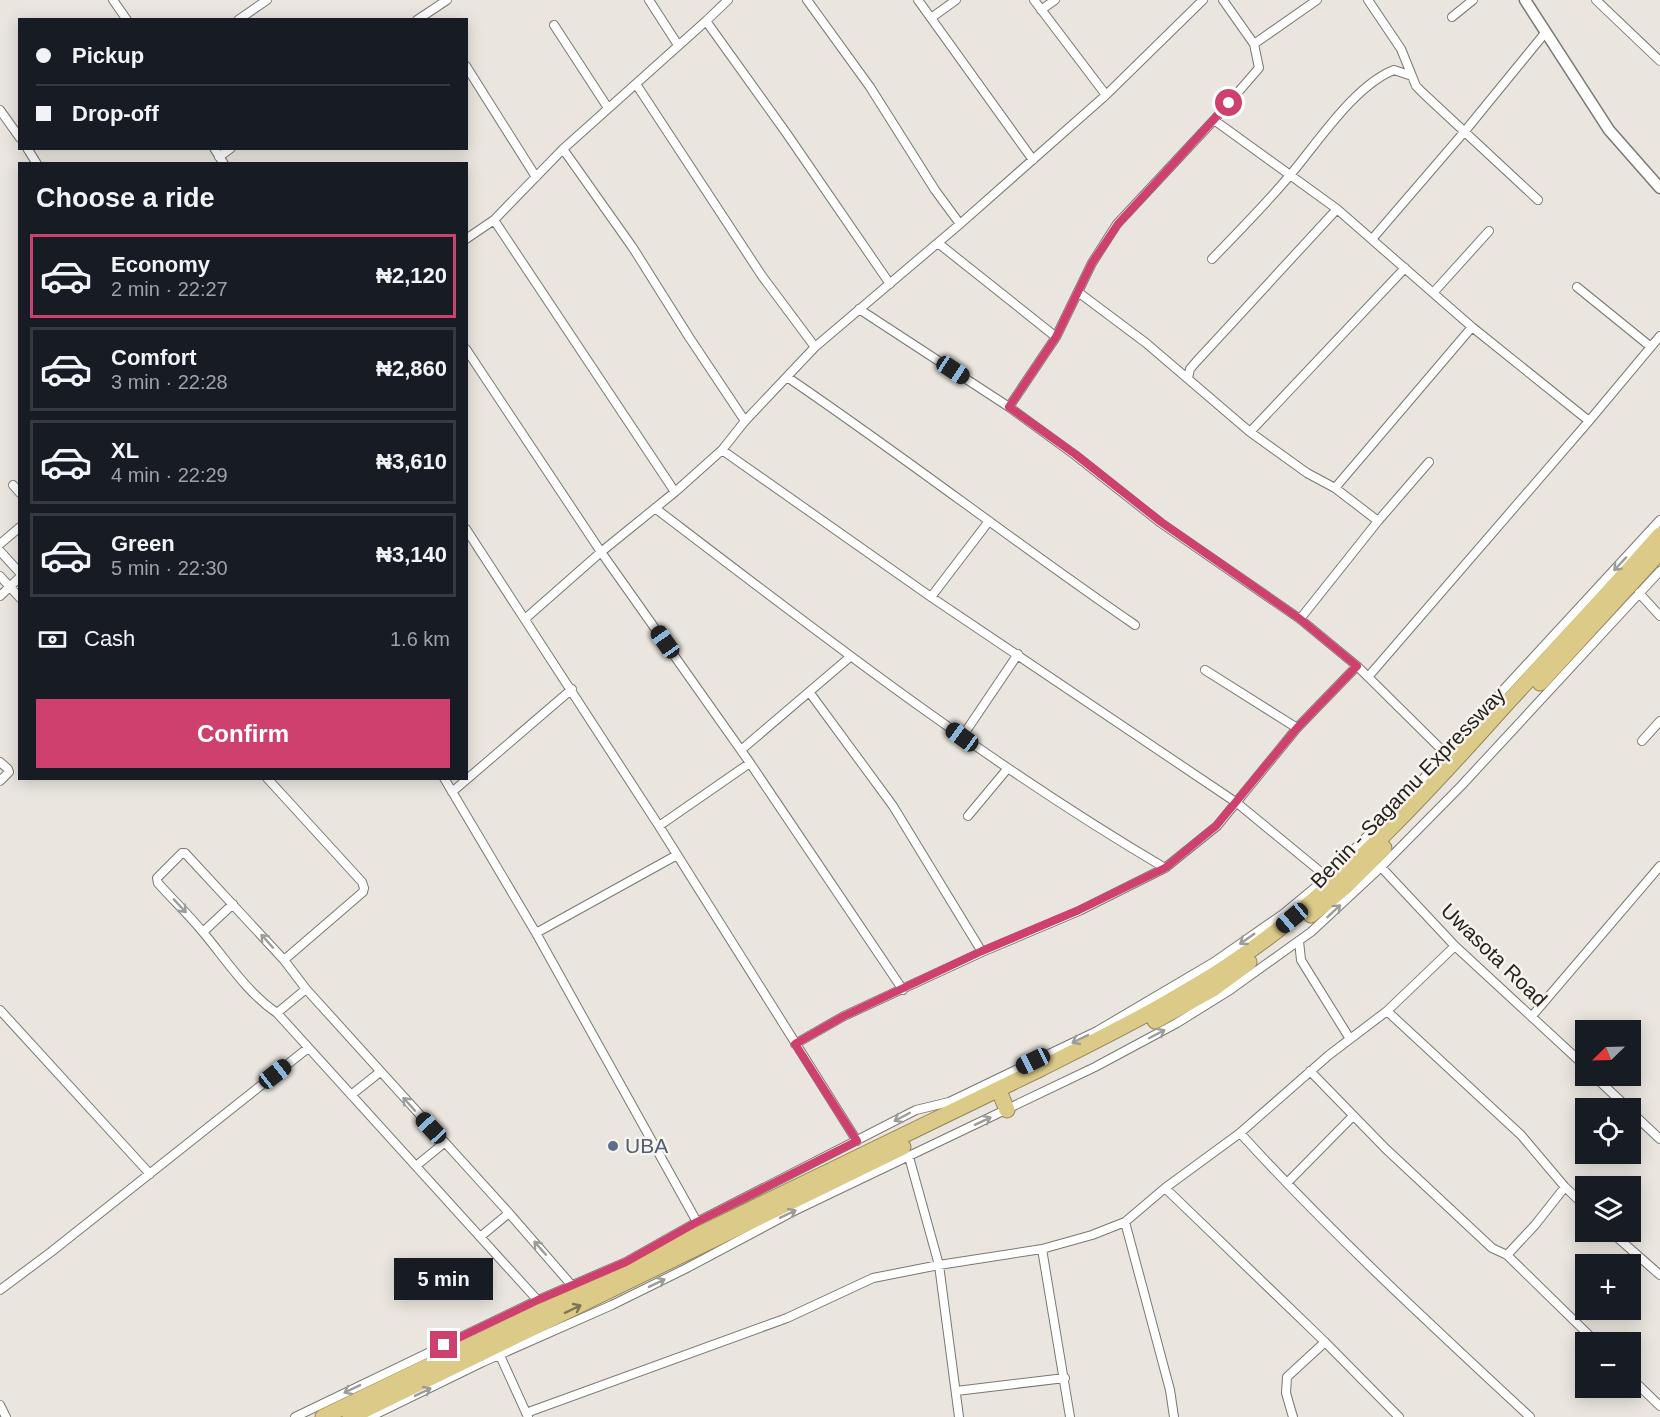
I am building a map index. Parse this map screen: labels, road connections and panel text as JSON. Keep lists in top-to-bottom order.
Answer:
{
  "streets": {
    "highway": ["Benin - Sagamu Expressway"],
    "street": ["Uwasota Road"]
  },
  "places": ["UBA"],
  "north": "bottom left",
  "page": {
    "banner": ["Pickup", "Drop-off"],
    "heading": "Choose a ride",
    "list": [
      {
        "name": "Economy",
        "note": "2 min · 22:27",
        "value": "₦2,120"
      },
      {
        "name": "Comfort",
        "note": "3 min · 22:28",
        "value": "₦2,860"
      },
      {
        "name": "XL",
        "note": "4 min · 22:29",
        "value": "₦3,610"
      },
      {
        "name": "Green",
        "note": "5 min · 22:30",
        "value": "₦3,140"
      }
    ],
    "pay": ["Cash", "1.6 km"],
    "buttons": "Confirm",
    "map_buttons": ["+", "−"],
    "bubble": "5 min"
  }
}
